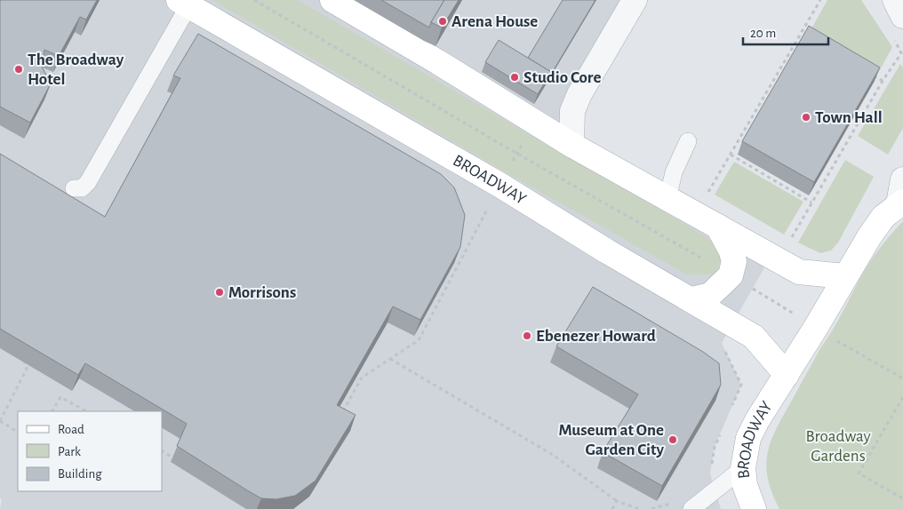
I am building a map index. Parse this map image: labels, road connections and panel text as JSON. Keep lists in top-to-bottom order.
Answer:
{
  "streets": {
    "street": ["BROADWAY"]
  },
  "parks": ["Broadway Gardens"],
  "places": [
    "Arena House",
    "The Broadway Hotel",
    "Studio Core",
    "Town Hall",
    "Morrisons",
    "Ebenezer Howard",
    "Museum at One Garden City"
  ],
  "legend": ["Road", "Park", "Building"],
  "scale_bar": "20 m"
}
